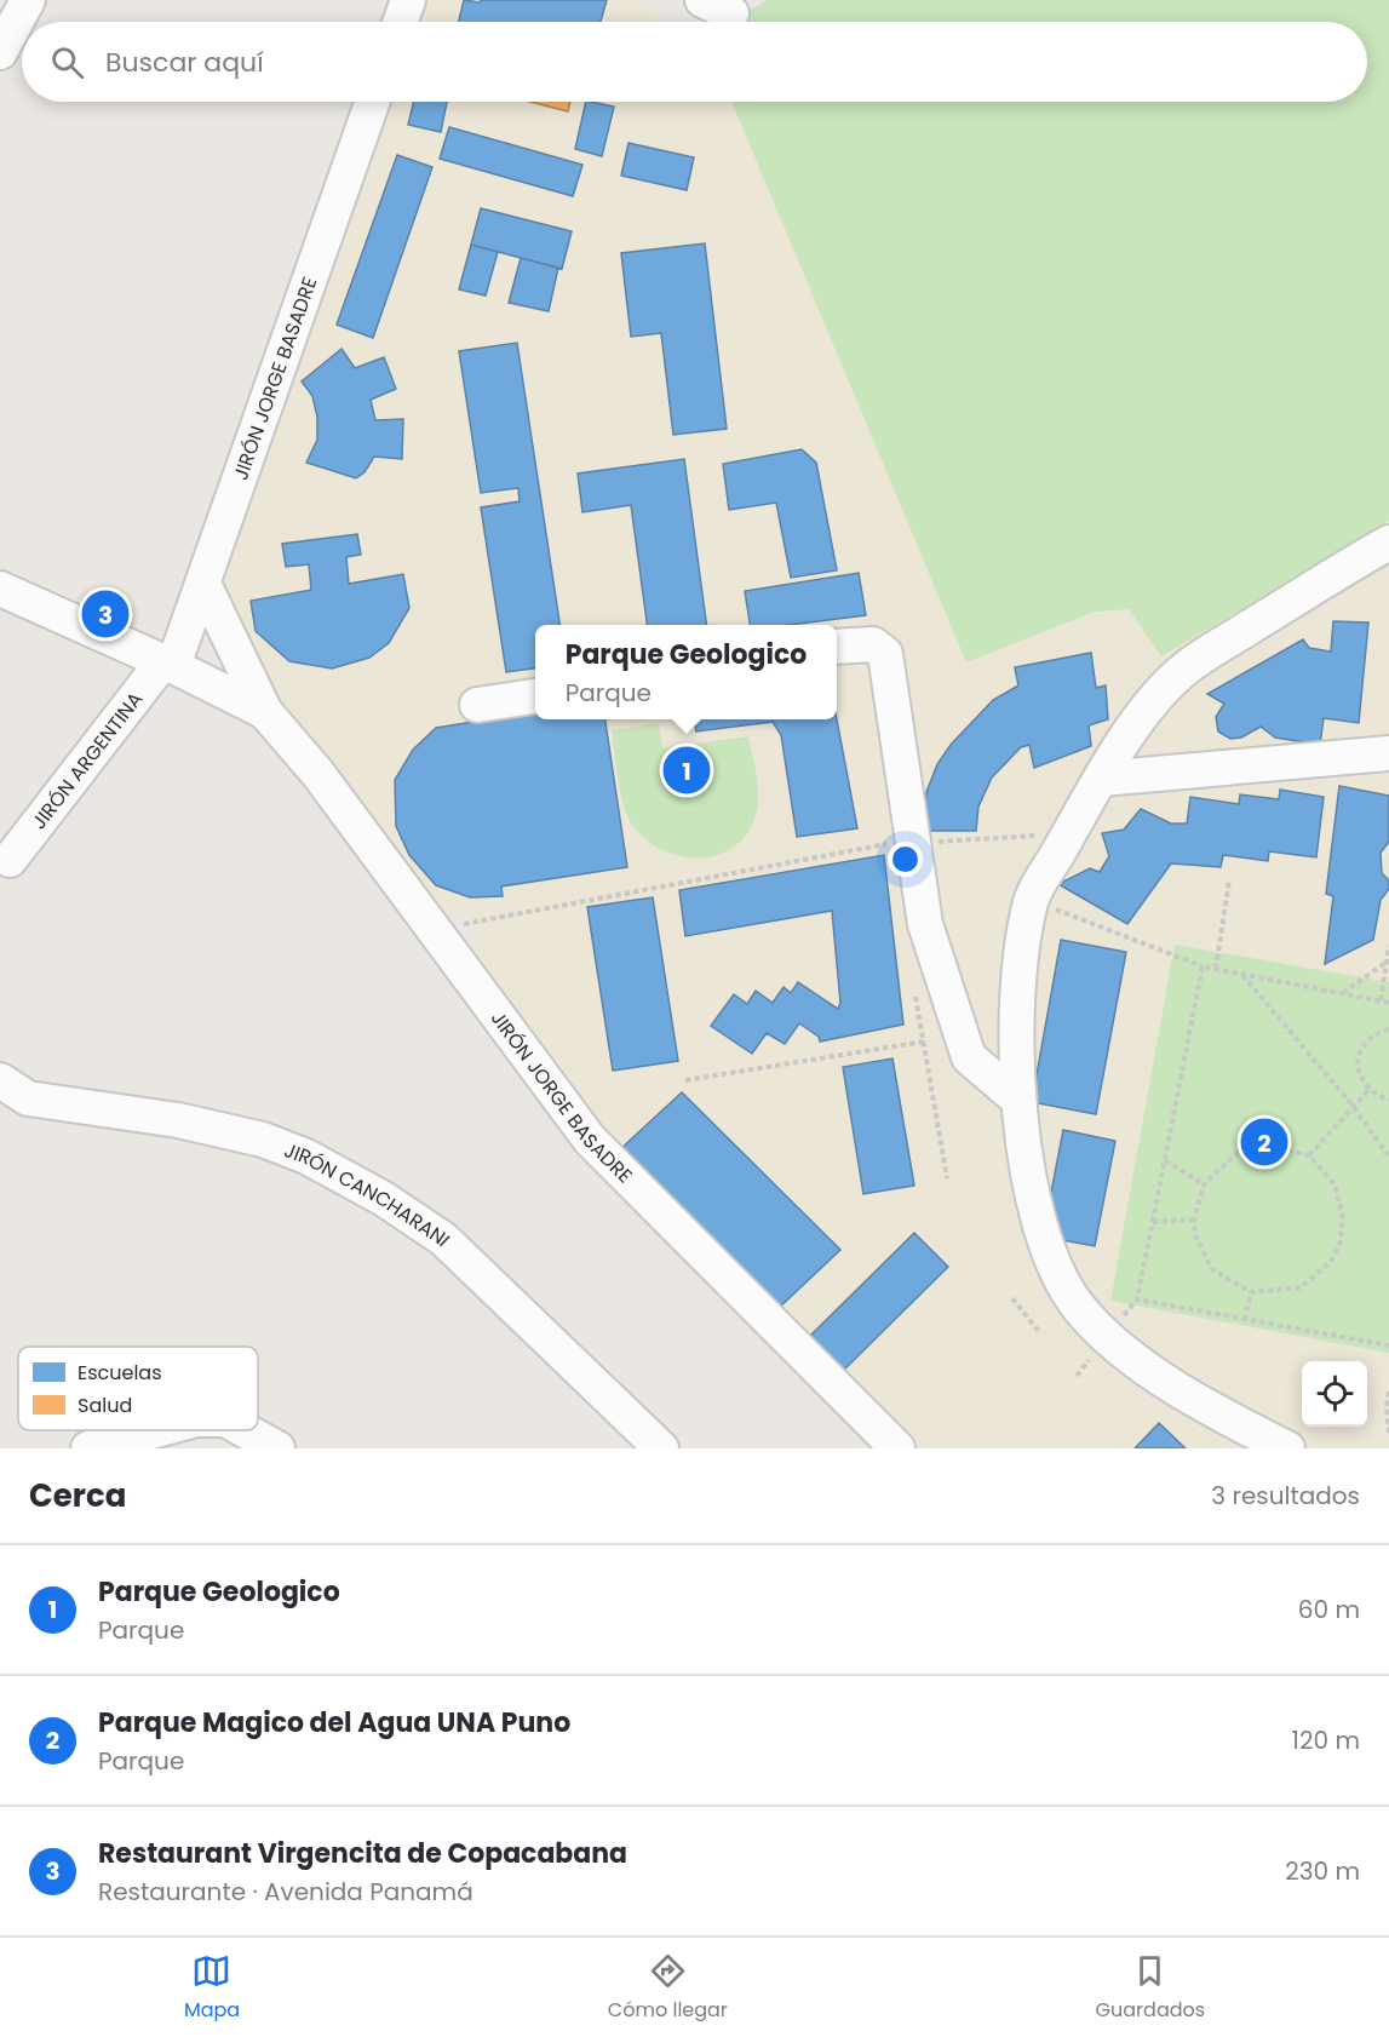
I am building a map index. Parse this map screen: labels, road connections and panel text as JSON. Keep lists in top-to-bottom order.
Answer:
{
  "streets": {
    "street": ["JIRÓN JORGE BASADRE", "JIRÓN ARGENTINA", "JIRÓN CANCHARANI"]
  },
  "crossings": [
    ["JIRÓN JORGE BASADRE", "JIRÓN ARGENTINA"]
  ],
  "legend": ["Escuelas", "Salud"],
  "page": {
    "search": "Buscar aquí",
    "pins": ["3", "1", "2"],
    "popup": ["Parque Geologico", "Parque"],
    "heading": ["Cerca", "3 resultados"],
    "list": [
      {
        "mark": "1",
        "name": "Parque Geologico",
        "note": "Parque",
        "value": "60 m"
      },
      {
        "mark": "2",
        "name": "Parque Magico del Agua UNA Puno",
        "note": "Parque",
        "value": "120 m"
      },
      {
        "mark": "3",
        "name": "Restaurant Virgencita de Copacabana",
        "note": "Restaurante · Avenida Panamá",
        "value": "230 m"
      }
    ],
    "nav": ["Mapa", "Cómo llegar", "Guardados"]
  }
}
